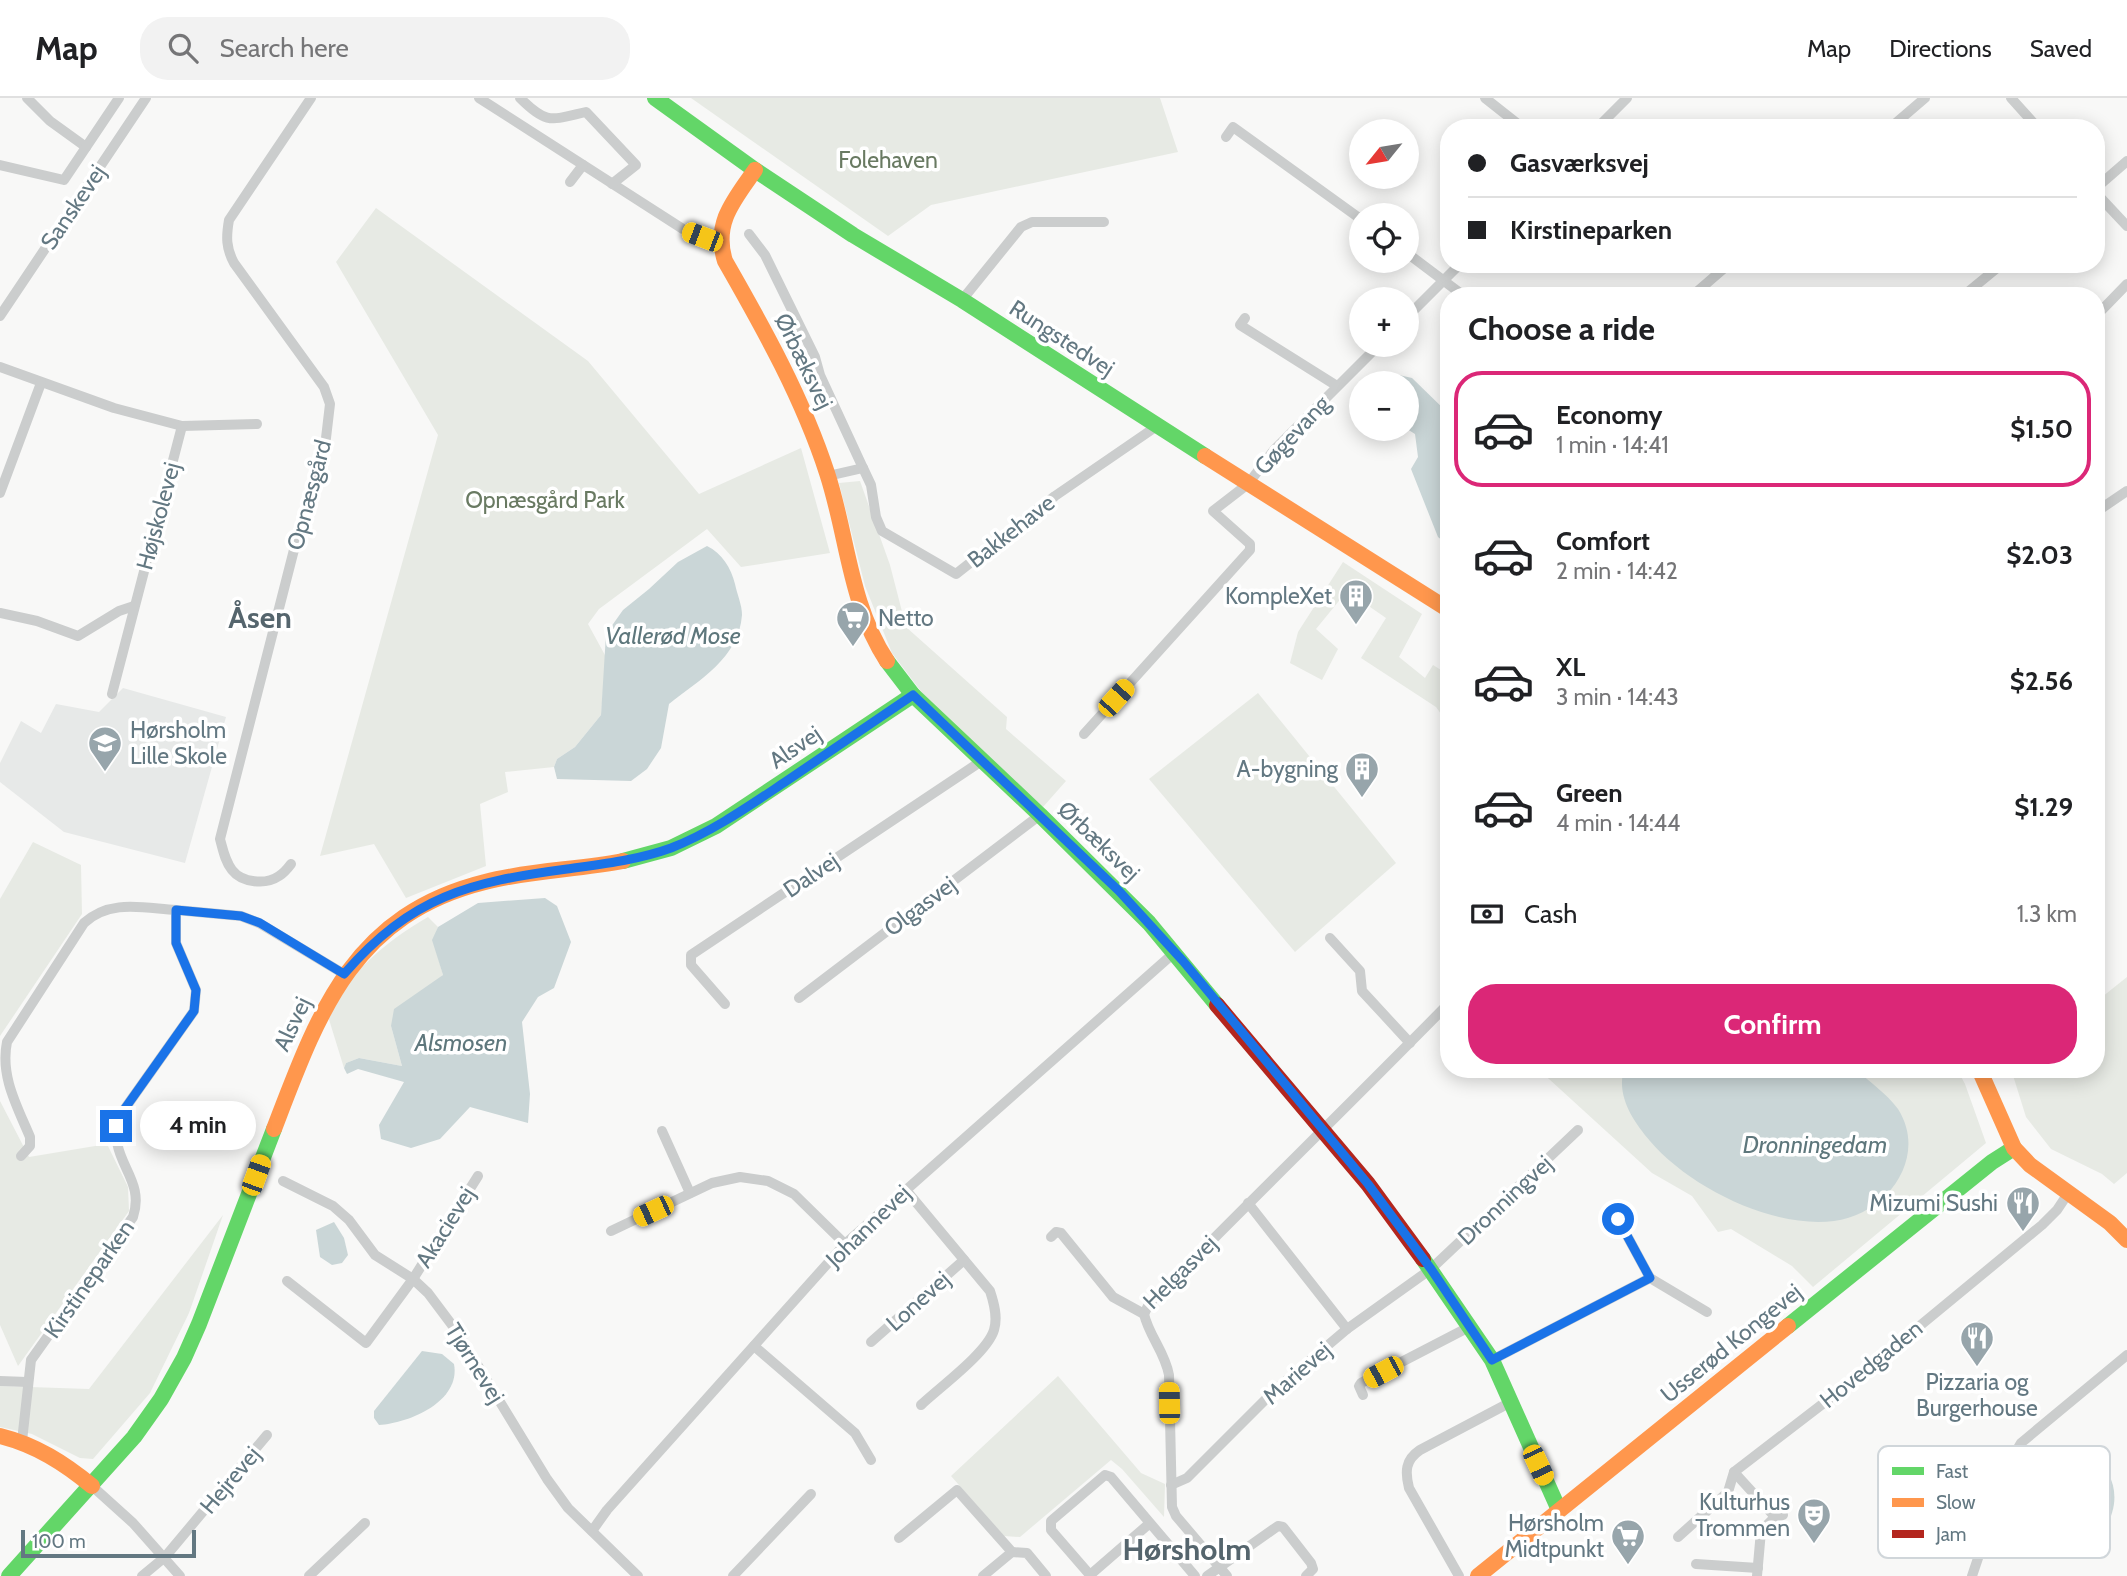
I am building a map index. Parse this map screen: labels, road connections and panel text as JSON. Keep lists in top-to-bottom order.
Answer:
{
  "streets": {
    "street": [
      "Sanskevej",
      "Rungstedvej",
      "Ørbæksvej",
      "Gøgevang",
      "Opnæsgård",
      "Højskolevej",
      "Bakkehave",
      "Alsvej",
      "Dalvej",
      "Olgasvej",
      "Dronningvej",
      "Johannevej",
      "Akacievej",
      "Helgasvej",
      "Kirstineparken",
      "Lonevej",
      "Usserød Kongevej",
      "Tjørnevej",
      "Hovedgaden",
      "Marievej",
      "Hejrevej"
    ]
  },
  "crossings": [
    ["Rungstedvej", "Gøgevang"],
    ["Rungstedvej", "Bakkehave"],
    ["Ørbæksvej", "Alsvej"],
    ["Ørbæksvej", "Dalvej"],
    ["Ørbæksvej", "Olgasvej"],
    ["Ørbæksvej", "Dronningvej"],
    ["Ørbæksvej", "Johannevej"],
    ["Ørbæksvej", "Helgasvej"],
    ["Ørbæksvej", "Usserød Kongevej"],
    ["Ørbæksvej", "Marievej"],
    ["Dronningvej", "Marievej"],
    ["Johannevej", "Tjørnevej"],
    ["Akacievej", "Tjørnevej"]
  ],
  "districts": ["Åsen", "Hørsholm"],
  "water": ["Vallerød Mose", "Alsmosen", "Dronningedam"],
  "parks": ["Folehaven", "Opnæsgård Park"],
  "places": {
    "building": ["KompleXet", "A-bygning"],
    "supermarket": ["Netto", "Hørsholm Midtpunkt"],
    "school or university": ["Hørsholm Lille Skole"],
    "restaurant": ["Mizumi Sushi", "Pizzaria og Burgerhouse"],
    "theatre": ["Kulturhus Trommen"]
  },
  "legend": ["Fast", "Slow", "Jam"],
  "scale_bar": "100 m",
  "north": "bottom left",
  "page": {
    "header": "Map",
    "search": "Search here",
    "nav": ["Map", "Directions", "Saved"],
    "map_buttons": ["+", "−"],
    "banner": ["Gasværksvej", "Kirstineparken"],
    "heading": "Choose a ride",
    "list": [
      {
        "name": "Economy",
        "note": "1 min · 14:41",
        "value": "$1.50"
      },
      {
        "name": "Comfort",
        "note": "2 min · 14:42",
        "value": "$2.03"
      },
      {
        "name": "XL",
        "note": "3 min · 14:43",
        "value": "$2.56"
      },
      {
        "name": "Green",
        "note": "4 min · 14:44",
        "value": "$1.29"
      }
    ],
    "pay": ["Cash", "1.3 km"],
    "buttons": "Confirm",
    "bubble": "4 min",
    "scale": "100 m"
  }
}
